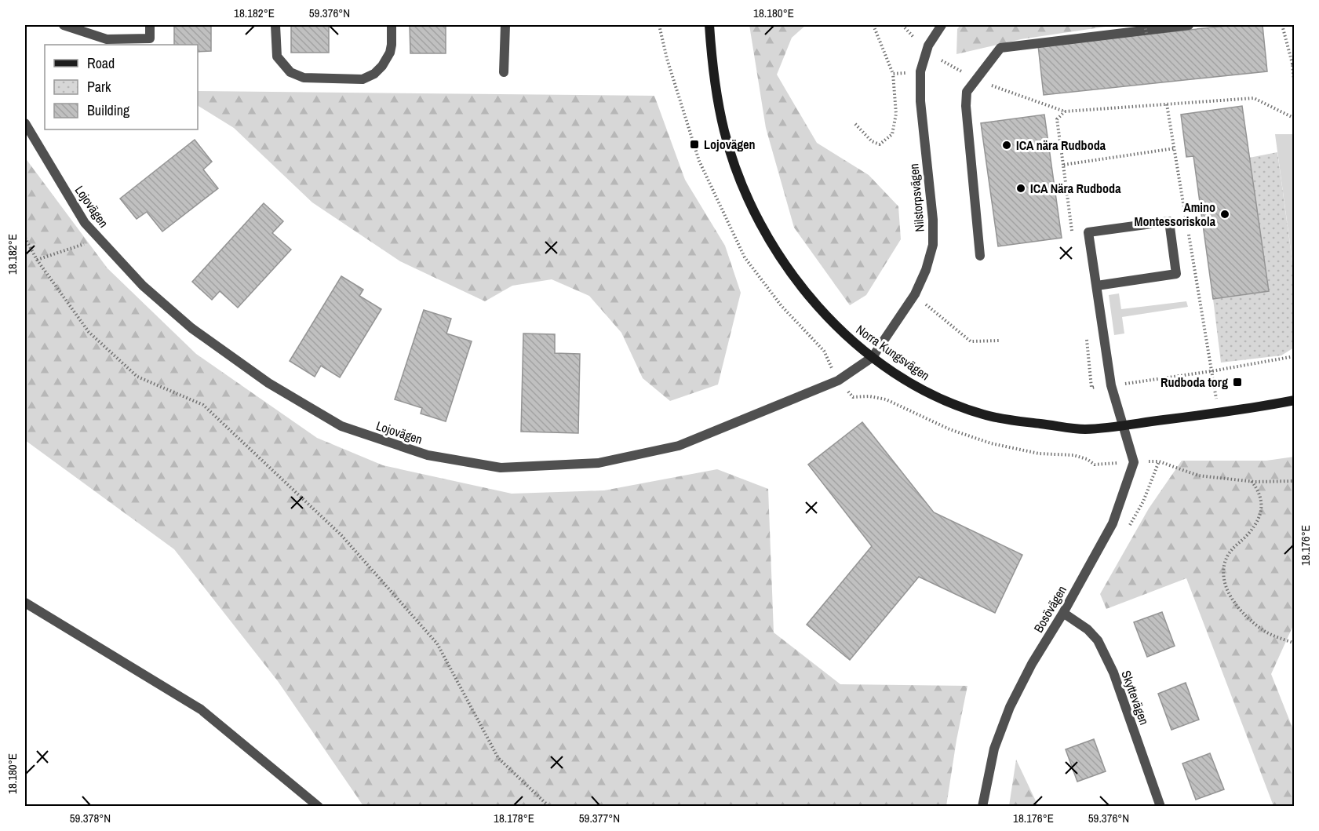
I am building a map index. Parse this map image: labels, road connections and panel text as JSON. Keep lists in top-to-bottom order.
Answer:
{
  "streets": {
    "main road": ["Norra Kungsvägen"],
    "street": [
      "Nilstorpsvägen",
      "Lojovägen",
      "Bosövägen",
      "Skyttevägen"
    ]
  },
  "crossings": [
    ["Nilstorpsvägen", "Lojovägen"],
    ["Nilstorpsvägen", "Norra Kungsvägen"],
    ["Lojovägen", "Norra Kungsvägen"],
    ["Bosövägen", "Skyttevägen"]
  ],
  "places": {
    "transit": ["Lojovägen", "Rudboda torg"],
    "other": ["ICA nära Rudboda", "ICA Nära Rudboda", "Amino Montessoriskola"]
  },
  "legend": ["Road", "Park", "Building"],
  "coordinates": [
    "18.182°E",
    "59.376°N",
    "18.180°E",
    "18.176°E",
    "59.378°N",
    "18.178°E",
    "59.377°N"
  ]
}
